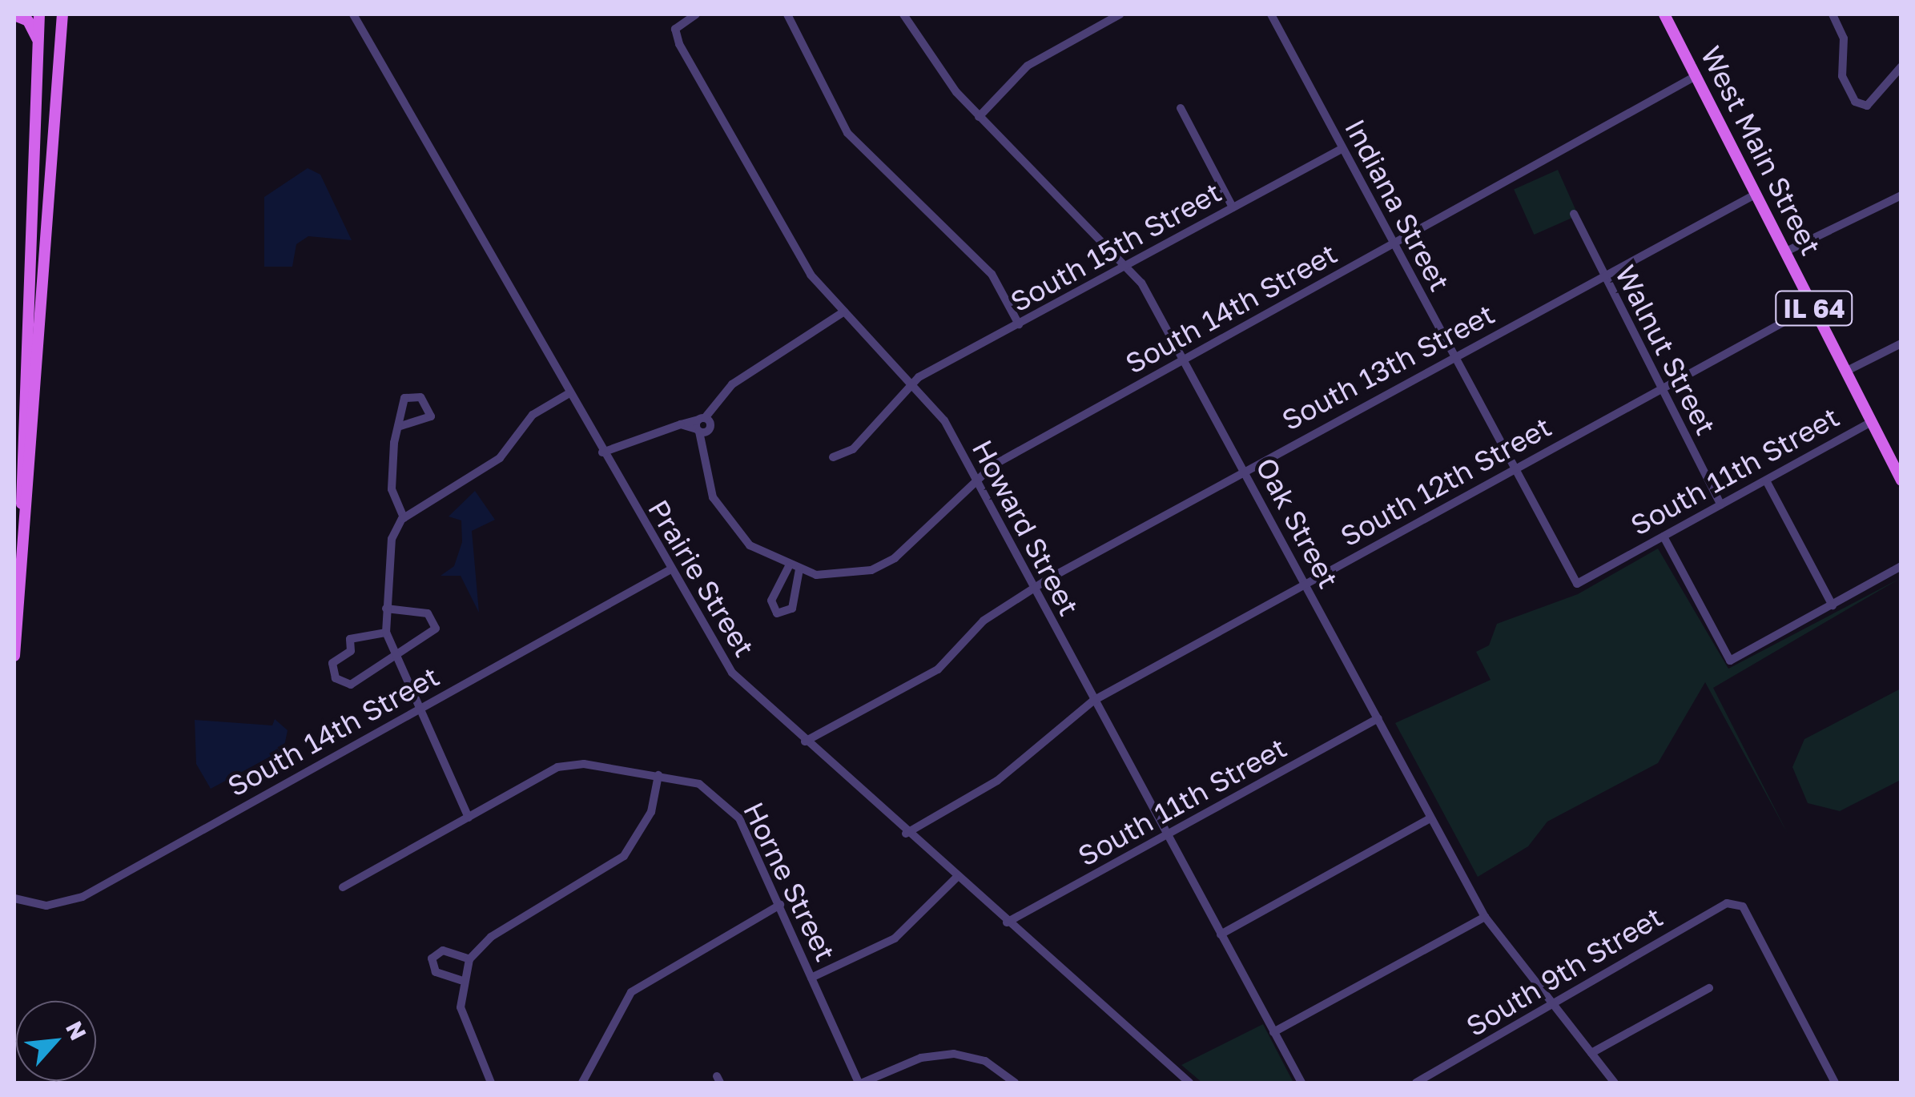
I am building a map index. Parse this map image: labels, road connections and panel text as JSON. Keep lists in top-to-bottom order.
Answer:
{
  "streets": {
    "main road": ["West Main Street", "IL 64"],
    "street": [
      "Indiana Street",
      "South 15th Street",
      "South 14th Street",
      "Walnut Street",
      "South 13th Street",
      "South 11th Street",
      "South 12th Street",
      "Oak Street",
      "Howard Street",
      "Prairie Street",
      "Horne Street",
      "South 9th Street"
    ]
  },
  "crossings": [
    ["West Main Street", "South 14th Street"],
    ["West Main Street", "South 13th Street"],
    ["West Main Street", "South 11th Street"],
    ["West Main Street", "South 12th Street"],
    ["Indiana Street", "South 15th Street"],
    ["Indiana Street", "South 14th Street"],
    ["Indiana Street", "South 13th Street"],
    ["Indiana Street", "South 11th Street"],
    ["Indiana Street", "South 12th Street"],
    ["South 15th Street", "South 14th Street"],
    ["South 15th Street", "Oak Street"],
    ["South 15th Street", "Howard Street"],
    ["South 14th Street", "Oak Street"],
    ["South 14th Street", "Howard Street"],
    ["South 14th Street", "Prairie Street"],
    ["Walnut Street", "South 13th Street"],
    ["Walnut Street", "South 11th Street"],
    ["Walnut Street", "South 12th Street"],
    ["South 13th Street", "Oak Street"],
    ["South 13th Street", "Howard Street"],
    ["South 13th Street", "Prairie Street"],
    ["South 11th Street", "Oak Street"],
    ["South 11th Street", "Howard Street"],
    ["South 11th Street", "Prairie Street"],
    ["South 12th Street", "Oak Street"],
    ["South 12th Street", "Howard Street"],
    ["South 12th Street", "Prairie Street"],
    ["Oak Street", "South 9th Street"]
  ],
  "north": "top right"
}
